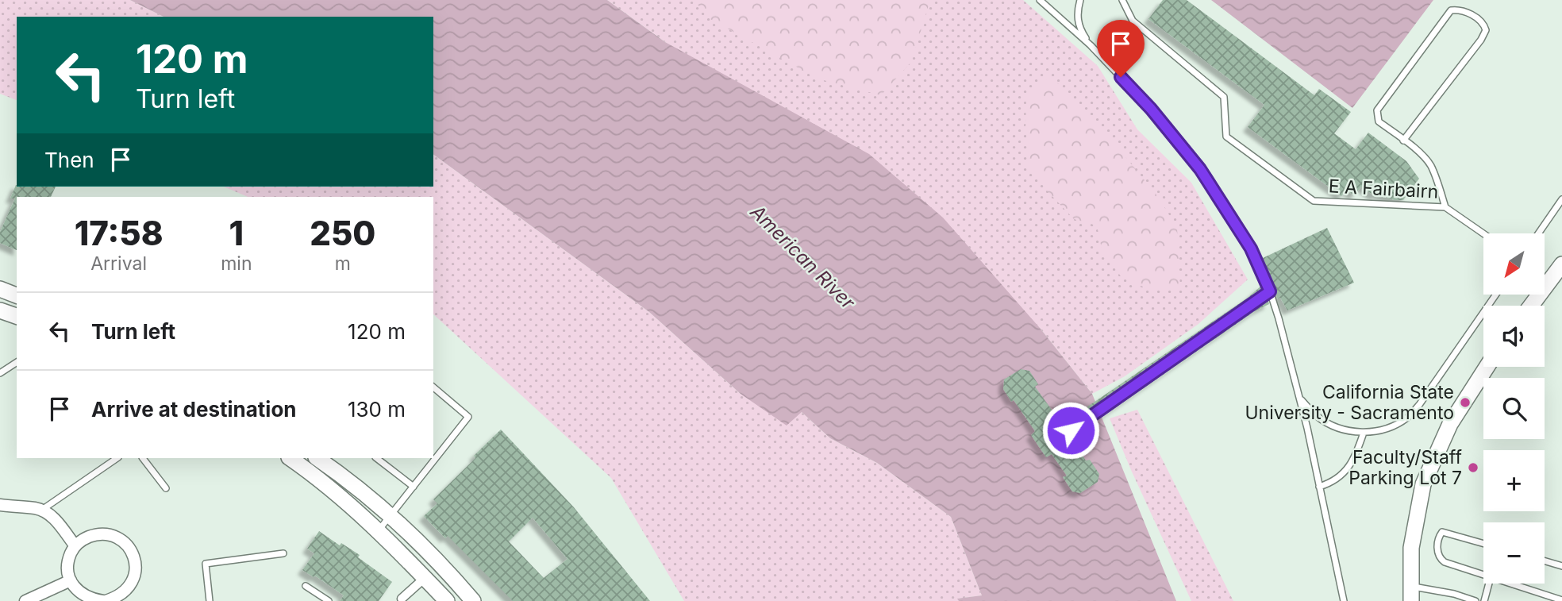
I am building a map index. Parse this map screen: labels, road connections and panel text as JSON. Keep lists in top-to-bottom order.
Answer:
{
  "streets": {
    "lane": ["E A Fairbairn"]
  },
  "water": ["American River"],
  "places": ["California State University - Sacramento", "Faculty/Staff Parking Lot 7"],
  "north": "bottom left",
  "page": {
    "turn": ["120 m", "Turn left"],
    "then": "Then",
    "eta": [
      "17:58",
      "Arrival",
      "1",
      "min",
      "250",
      "m"
    ],
    "map_buttons": ["+", "−"],
    "list": [
      {
        "name": "Turn left",
        "value": "120 m"
      },
      {
        "name": "Arrive at destination",
        "value": "130 m"
      }
    ]
  }
}
